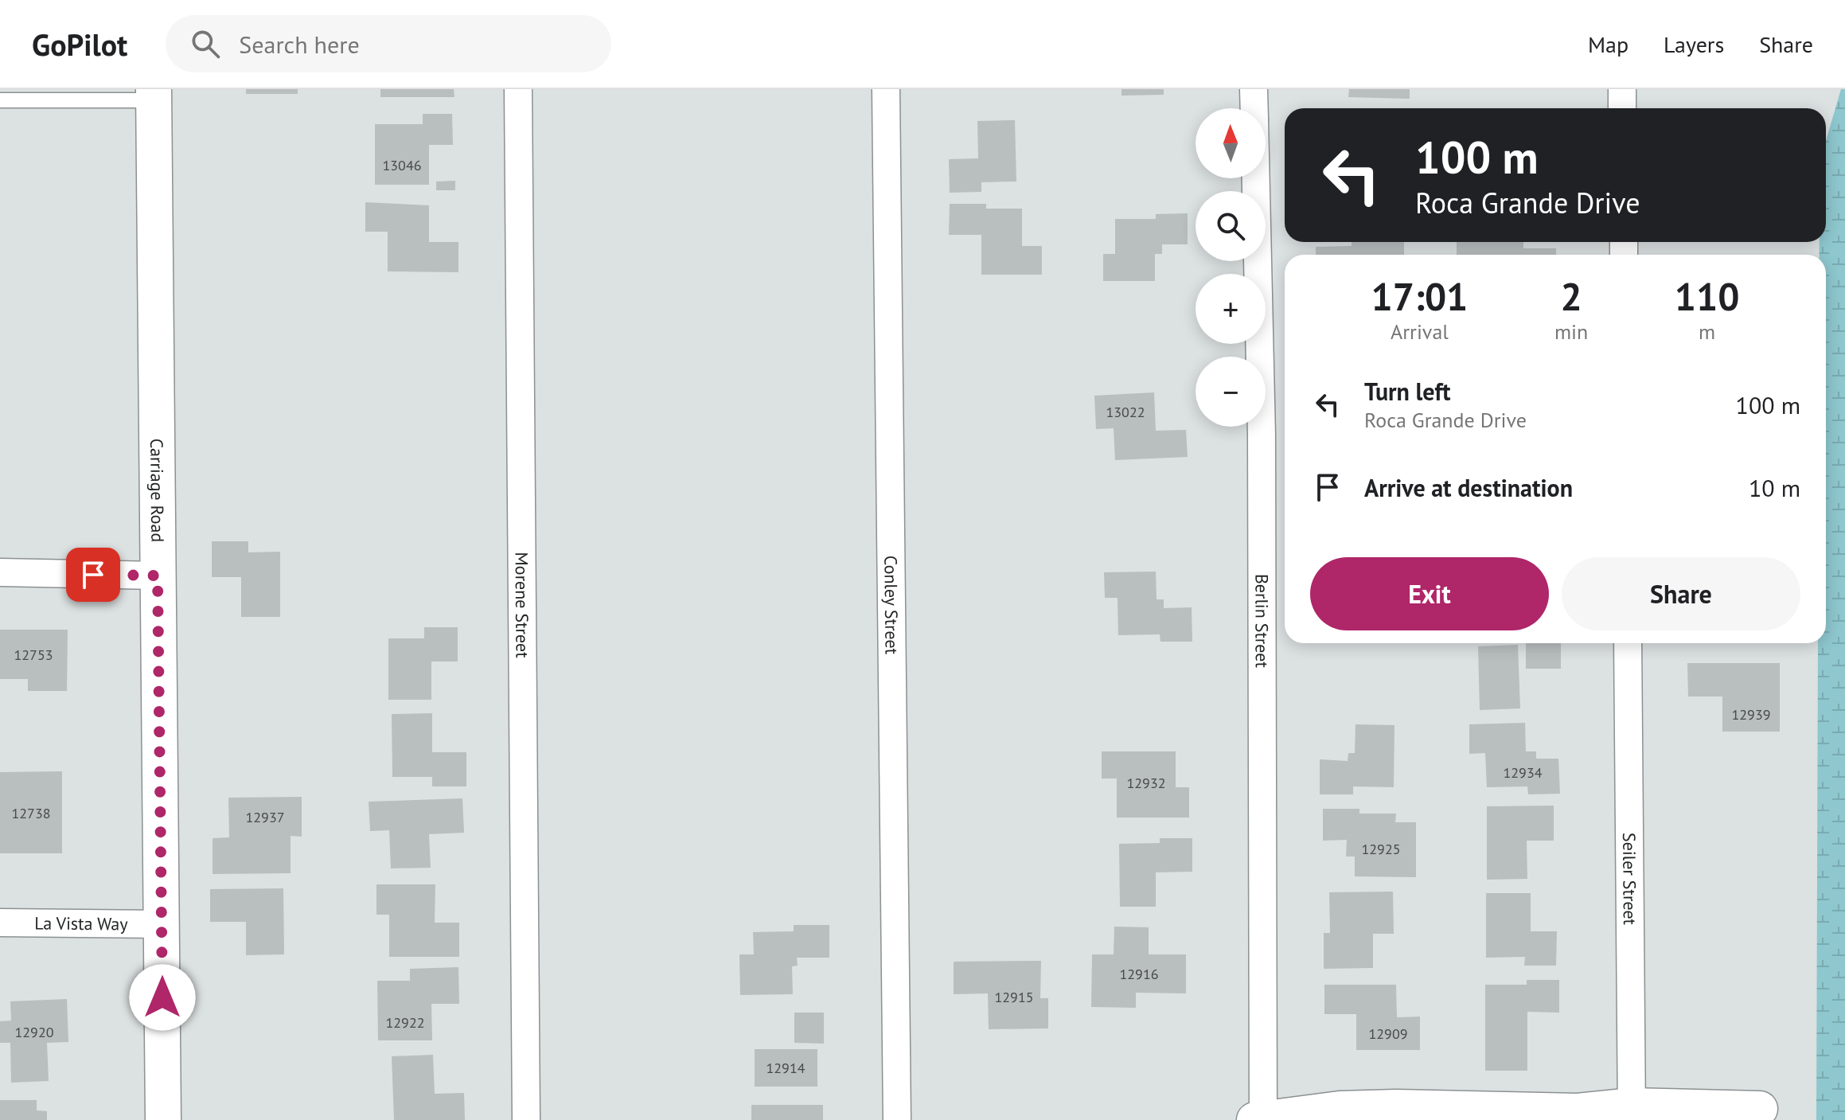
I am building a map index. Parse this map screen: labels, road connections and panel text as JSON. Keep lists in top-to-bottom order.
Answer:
{
  "streets": {
    "street": [
      "Carriage Road",
      "Morene Street",
      "Conley Street",
      "Berlin Street",
      "Seiler Street",
      "La Vista Way"
    ]
  },
  "crossings": [
    ["Carriage Road", "La Vista Way"]
  ],
  "house_numbers": [
    "13046",
    "13022",
    "12753",
    "12939",
    "12934",
    "12932",
    "12738",
    "12937",
    "12925",
    "12916",
    "12915",
    "12922",
    "12920",
    "12909",
    "12914"
  ],
  "north": "top",
  "page": {
    "header": "GoPilot",
    "search": "Search here",
    "nav": ["Map", "Layers", "Share"],
    "map_buttons": ["+", "−"],
    "turn": ["100 m", "Roca Grande Drive"],
    "eta": [
      "17:01",
      "Arrival",
      "2",
      "min",
      "110",
      "m"
    ],
    "list": [
      {
        "name": "Turn left",
        "note": "Roca Grande Drive",
        "value": "100 m"
      },
      {
        "name": "Arrive at destination",
        "value": "10 m"
      }
    ],
    "buttons": ["Exit", "Share"]
  }
}
